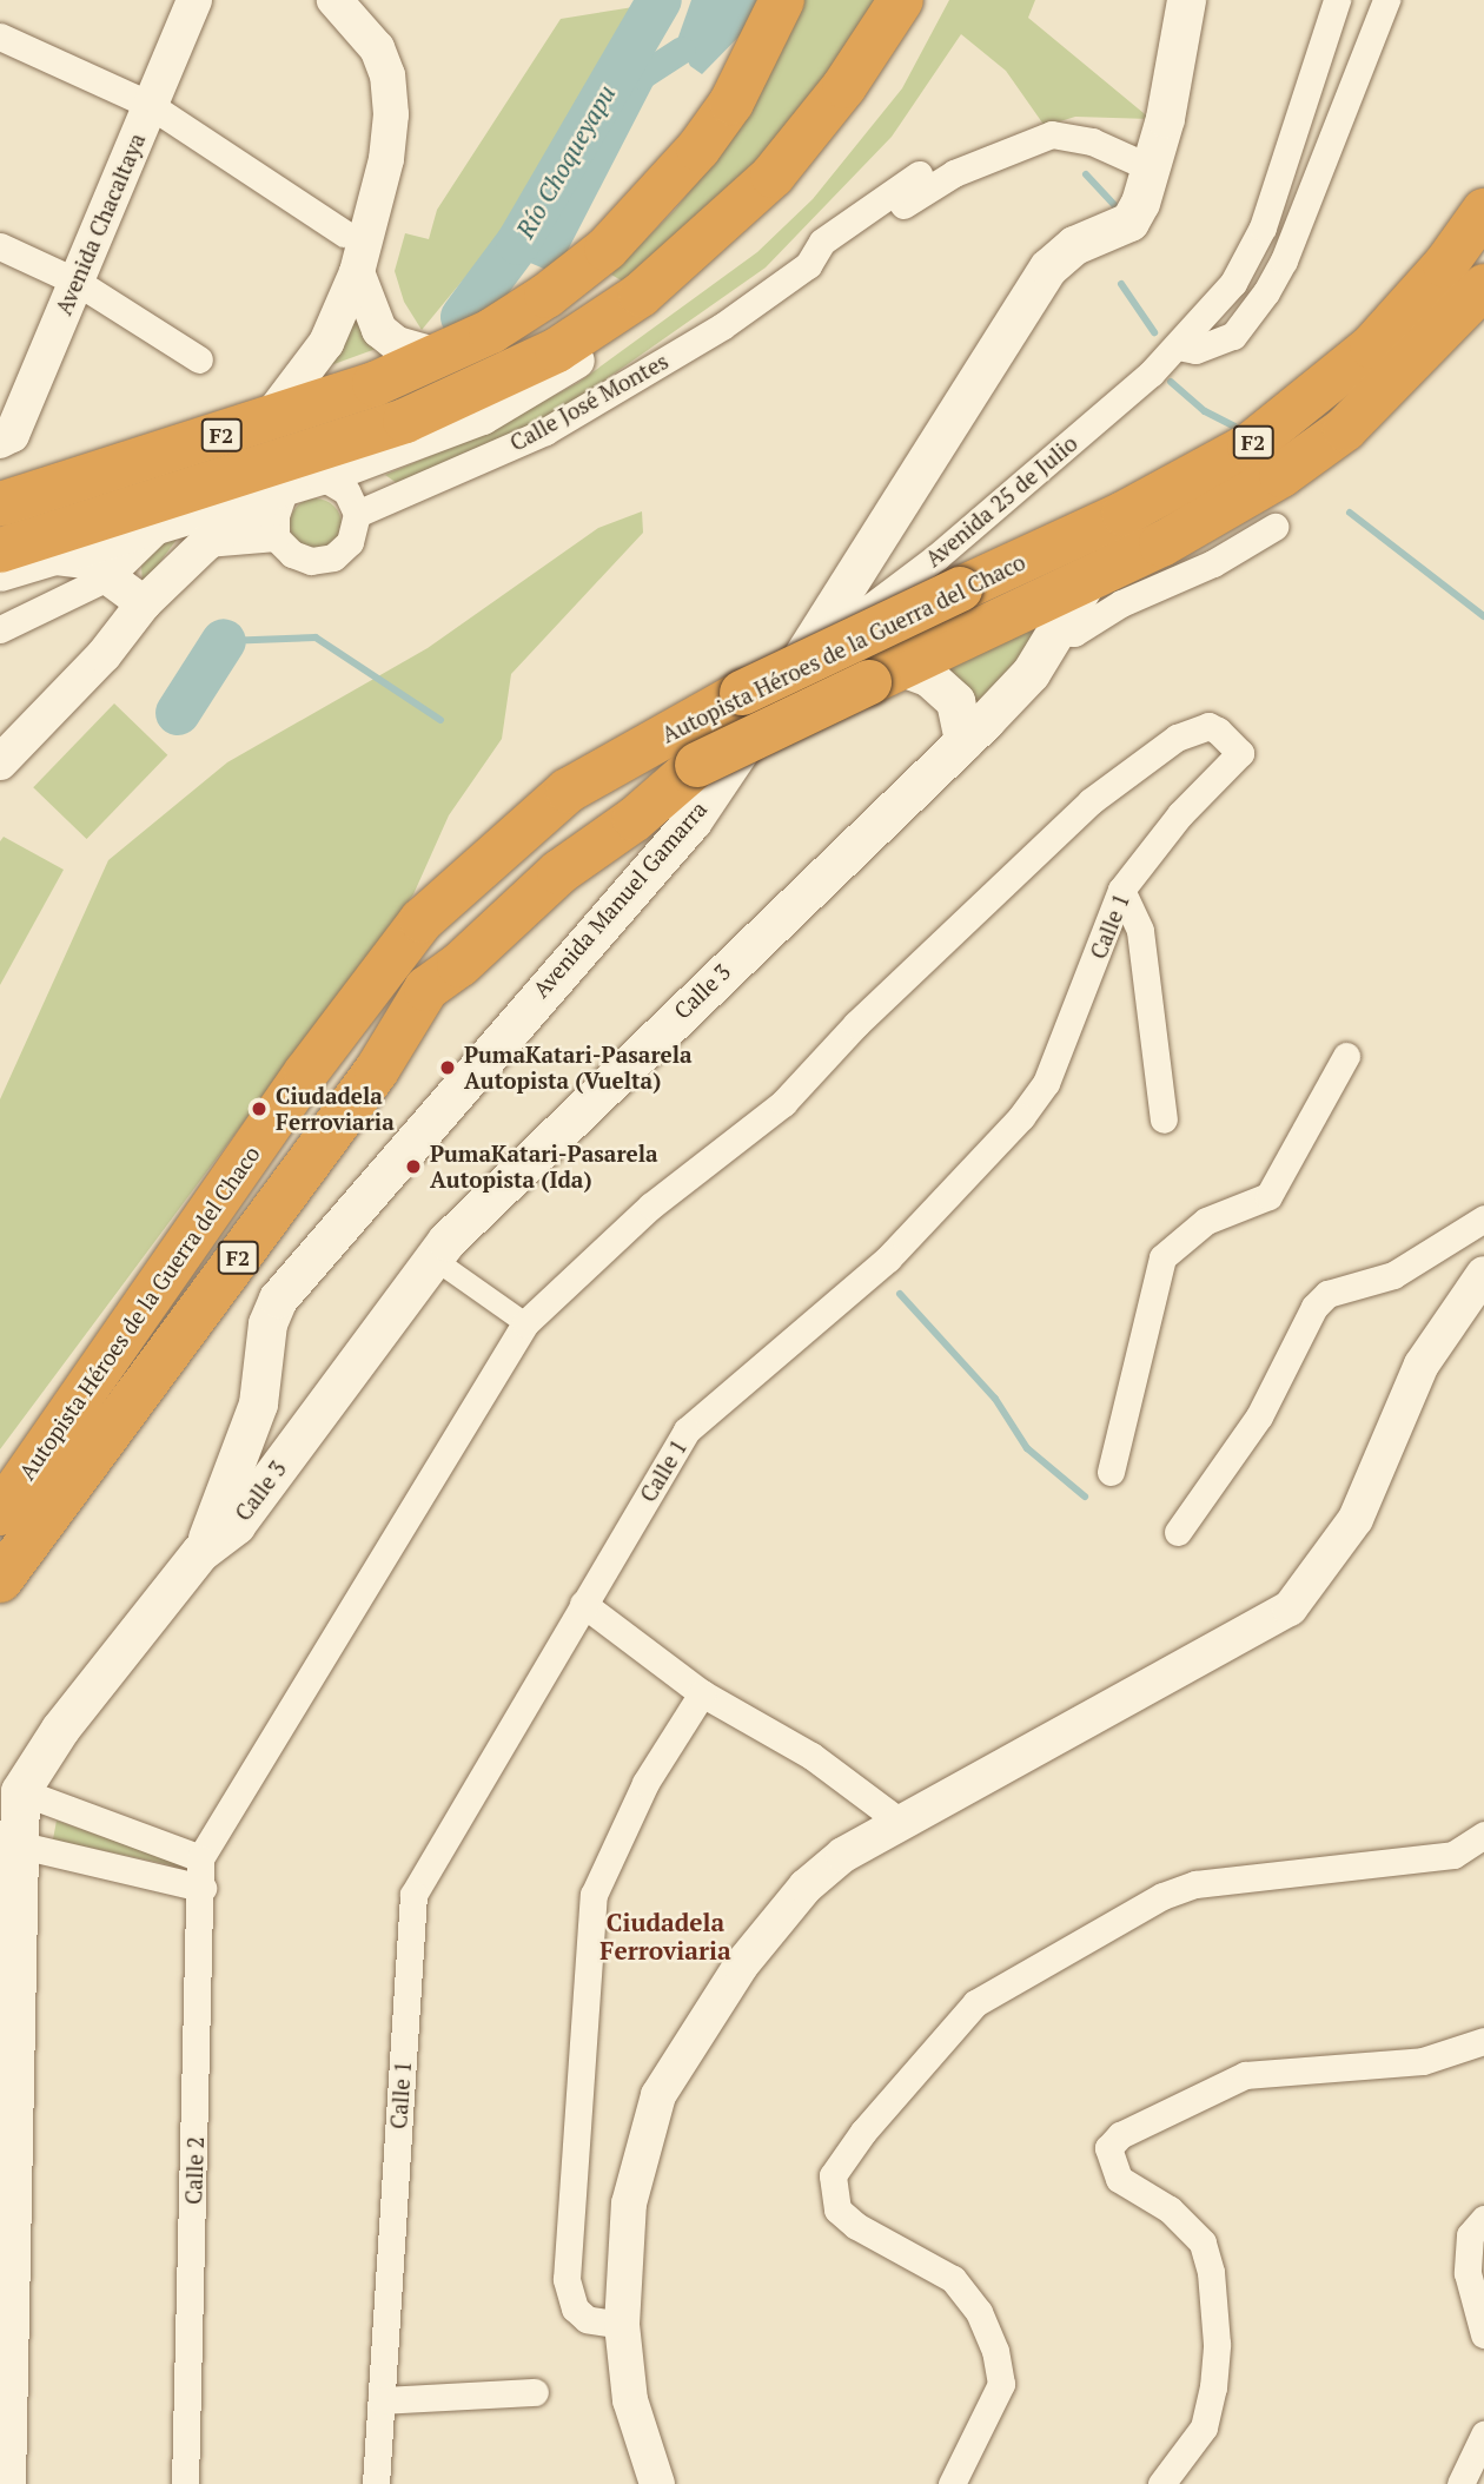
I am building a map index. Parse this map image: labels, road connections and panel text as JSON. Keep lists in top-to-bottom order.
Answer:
{
  "streets": {
    "highway": ["F2", "Autopista Héroes de la Guerra del Chaco"],
    "main road": ["Avenida Manuel Gamarra", "Calle 3"],
    "street": [
      "Avenida Chacaltaya",
      "Calle José Montes",
      "Avenida 25 de Julio",
      "Calle 1",
      "Calle 2"
    ]
  },
  "crossings": [
    ["Calle José Montes", "Avenida Manuel Gamarra"],
    ["Avenida 25 de Julio", "Avenida Manuel Gamarra"],
    ["Autopista Héroes de la Guerra del Chaco", "Calle 3"],
    ["Avenida Manuel Gamarra", "Calle 3"],
    ["Calle 1", "Calle 2"]
  ],
  "districts": ["Ciudadela Ferroviaria"],
  "water": ["Río Choqueyapu"],
  "places": ["PumaKatari-Pasarela Autopista (Vuelta)", "Ciudadela Ferroviaria", "PumaKatari-Pasarela Autopista (Ida)"]
}
